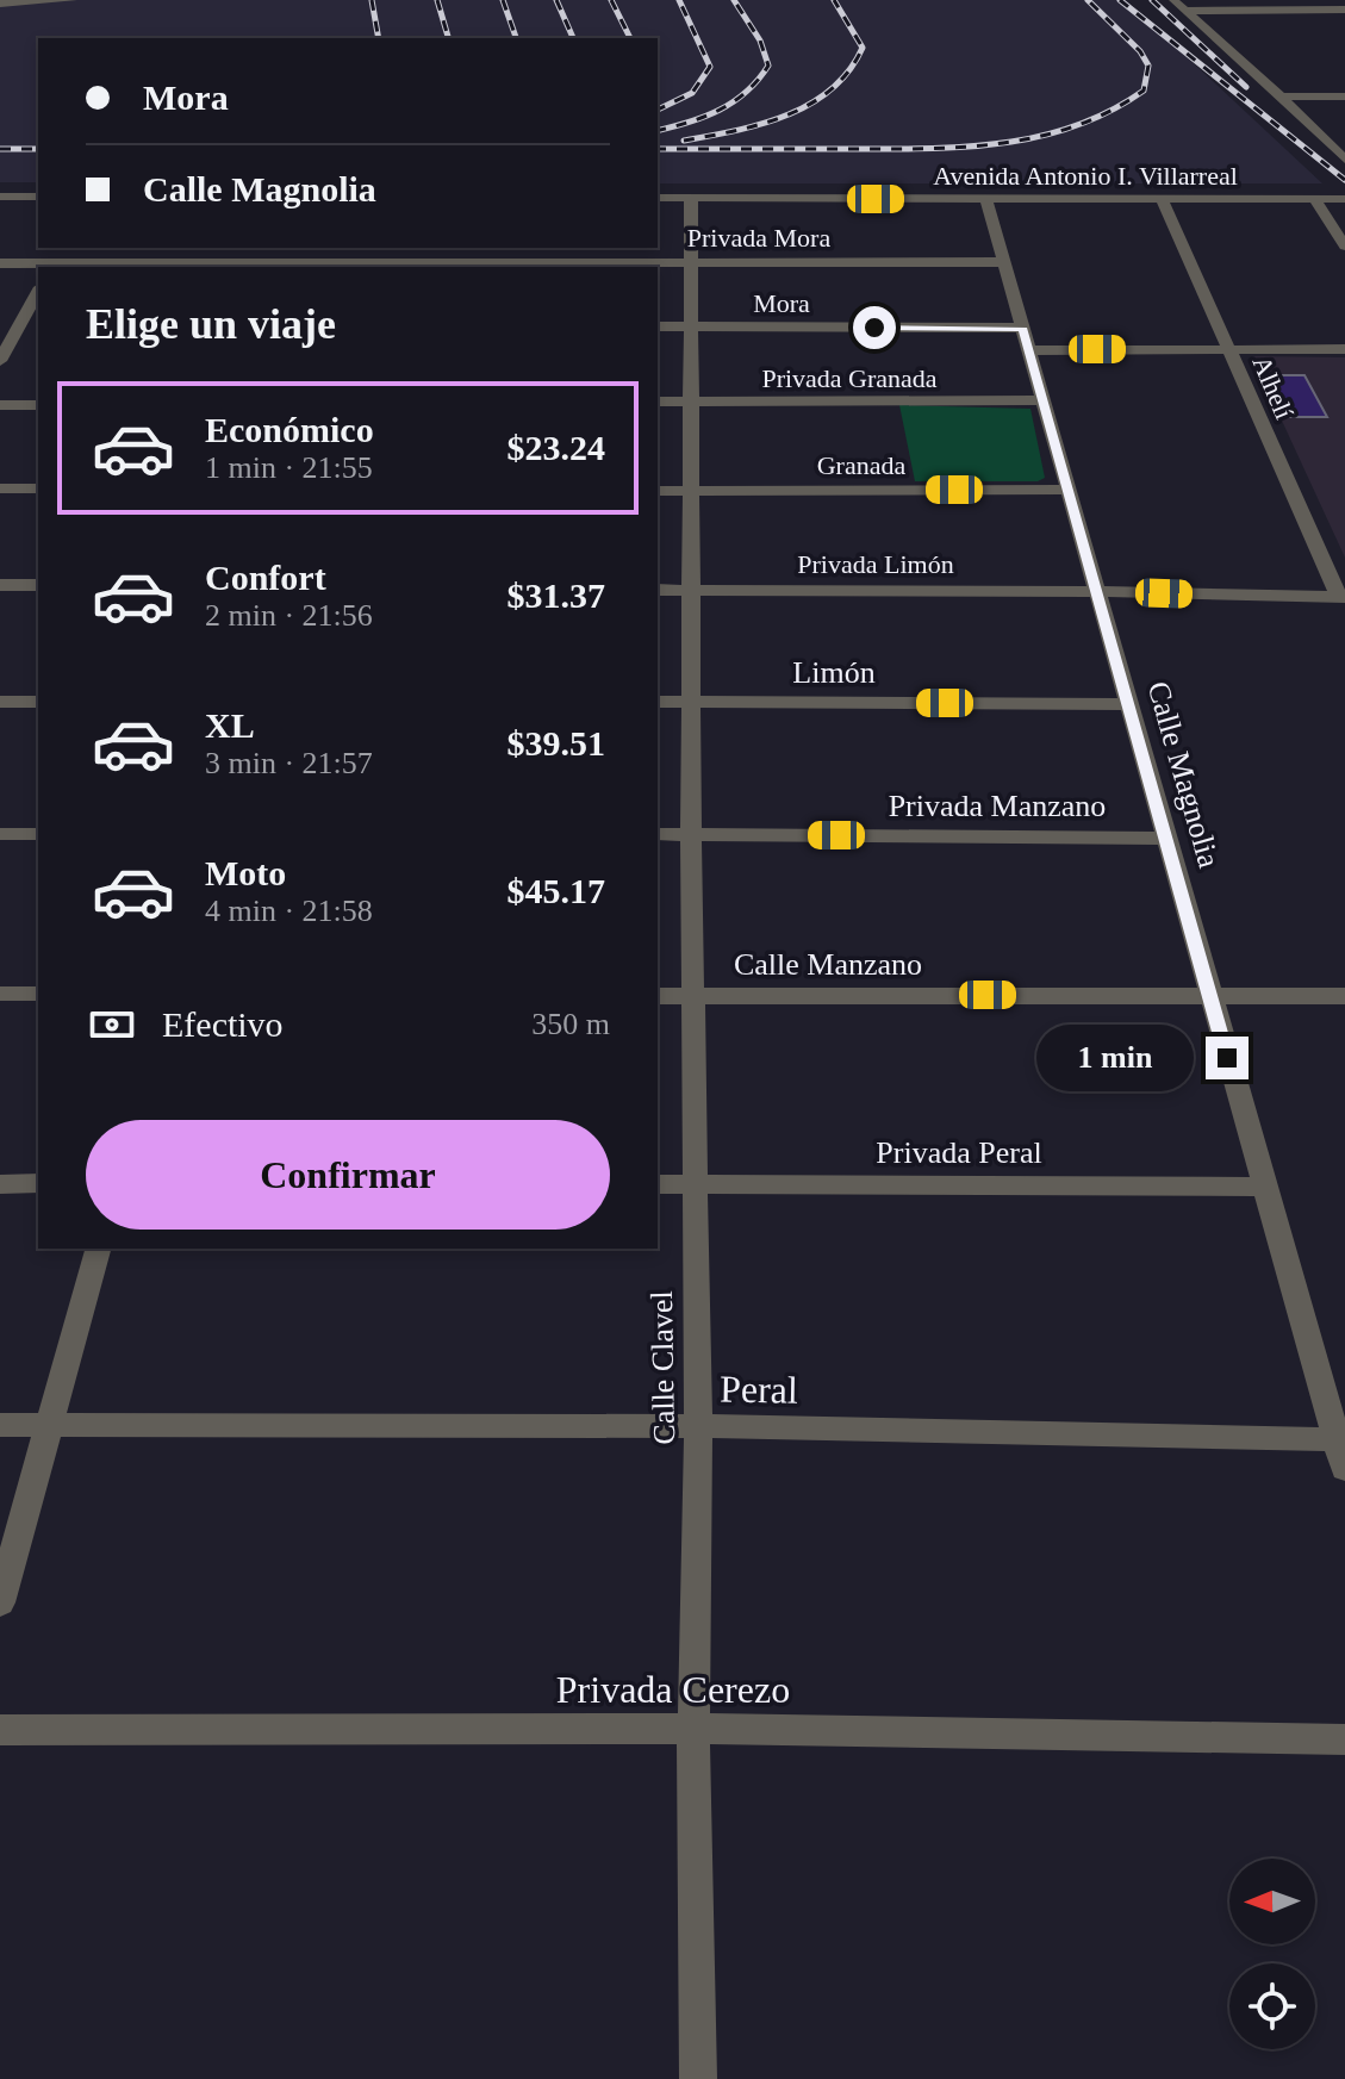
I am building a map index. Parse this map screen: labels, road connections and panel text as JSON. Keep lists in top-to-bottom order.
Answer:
{
  "streets": {
    "street": [
      "Avenida Antonio I. Villarreal",
      "Privada Mora",
      "Mora",
      "Privada Granada",
      "Alhelí",
      "Granada",
      "Privada Limón",
      "Limón",
      "Calle Magnolia",
      "Privada Manzano",
      "Calle Manzano",
      "Privada Peral",
      "Calle Clavel",
      "Peral",
      "Privada Cerezo"
    ]
  },
  "crossings": [
    ["Avenida Antonio I. Villarreal", "Alhelí"],
    ["Avenida Antonio I. Villarreal", "Calle Magnolia"],
    ["Avenida Antonio I. Villarreal", "Calle Clavel"],
    ["Privada Mora", "Calle Magnolia"],
    ["Privada Mora", "Calle Clavel"],
    ["Mora", "Calle Magnolia"],
    ["Mora", "Calle Clavel"],
    ["Privada Granada", "Calle Magnolia"],
    ["Privada Granada", "Calle Clavel"],
    ["Alhelí", "Privada Limón"],
    ["Granada", "Calle Magnolia"],
    ["Granada", "Calle Clavel"],
    ["Privada Limón", "Calle Magnolia"],
    ["Privada Limón", "Calle Clavel"],
    ["Limón", "Calle Magnolia"],
    ["Limón", "Calle Clavel"],
    ["Calle Magnolia", "Privada Manzano"],
    ["Calle Magnolia", "Calle Manzano"],
    ["Calle Magnolia", "Privada Peral"],
    ["Calle Magnolia", "Peral"],
    ["Privada Manzano", "Calle Clavel"],
    ["Calle Manzano", "Calle Clavel"],
    ["Privada Peral", "Calle Clavel"],
    ["Calle Clavel", "Peral"],
    ["Calle Clavel", "Privada Cerezo"]
  ],
  "north": "left",
  "page": {
    "banner": ["Mora", "Calle Magnolia"],
    "heading": "Elige un viaje",
    "list": [
      {
        "name": "Económico",
        "note": "1 min · 21:55",
        "value": "$23.24"
      },
      {
        "name": "Confort",
        "note": "2 min · 21:56",
        "value": "$31.37"
      },
      {
        "name": "XL",
        "note": "3 min · 21:57",
        "value": "$39.51"
      },
      {
        "name": "Moto",
        "note": "4 min · 21:58",
        "value": "$45.17"
      }
    ],
    "pay": ["Efectivo", "350 m"],
    "bubble": "1 min",
    "buttons": "Confirmar"
  }
}
